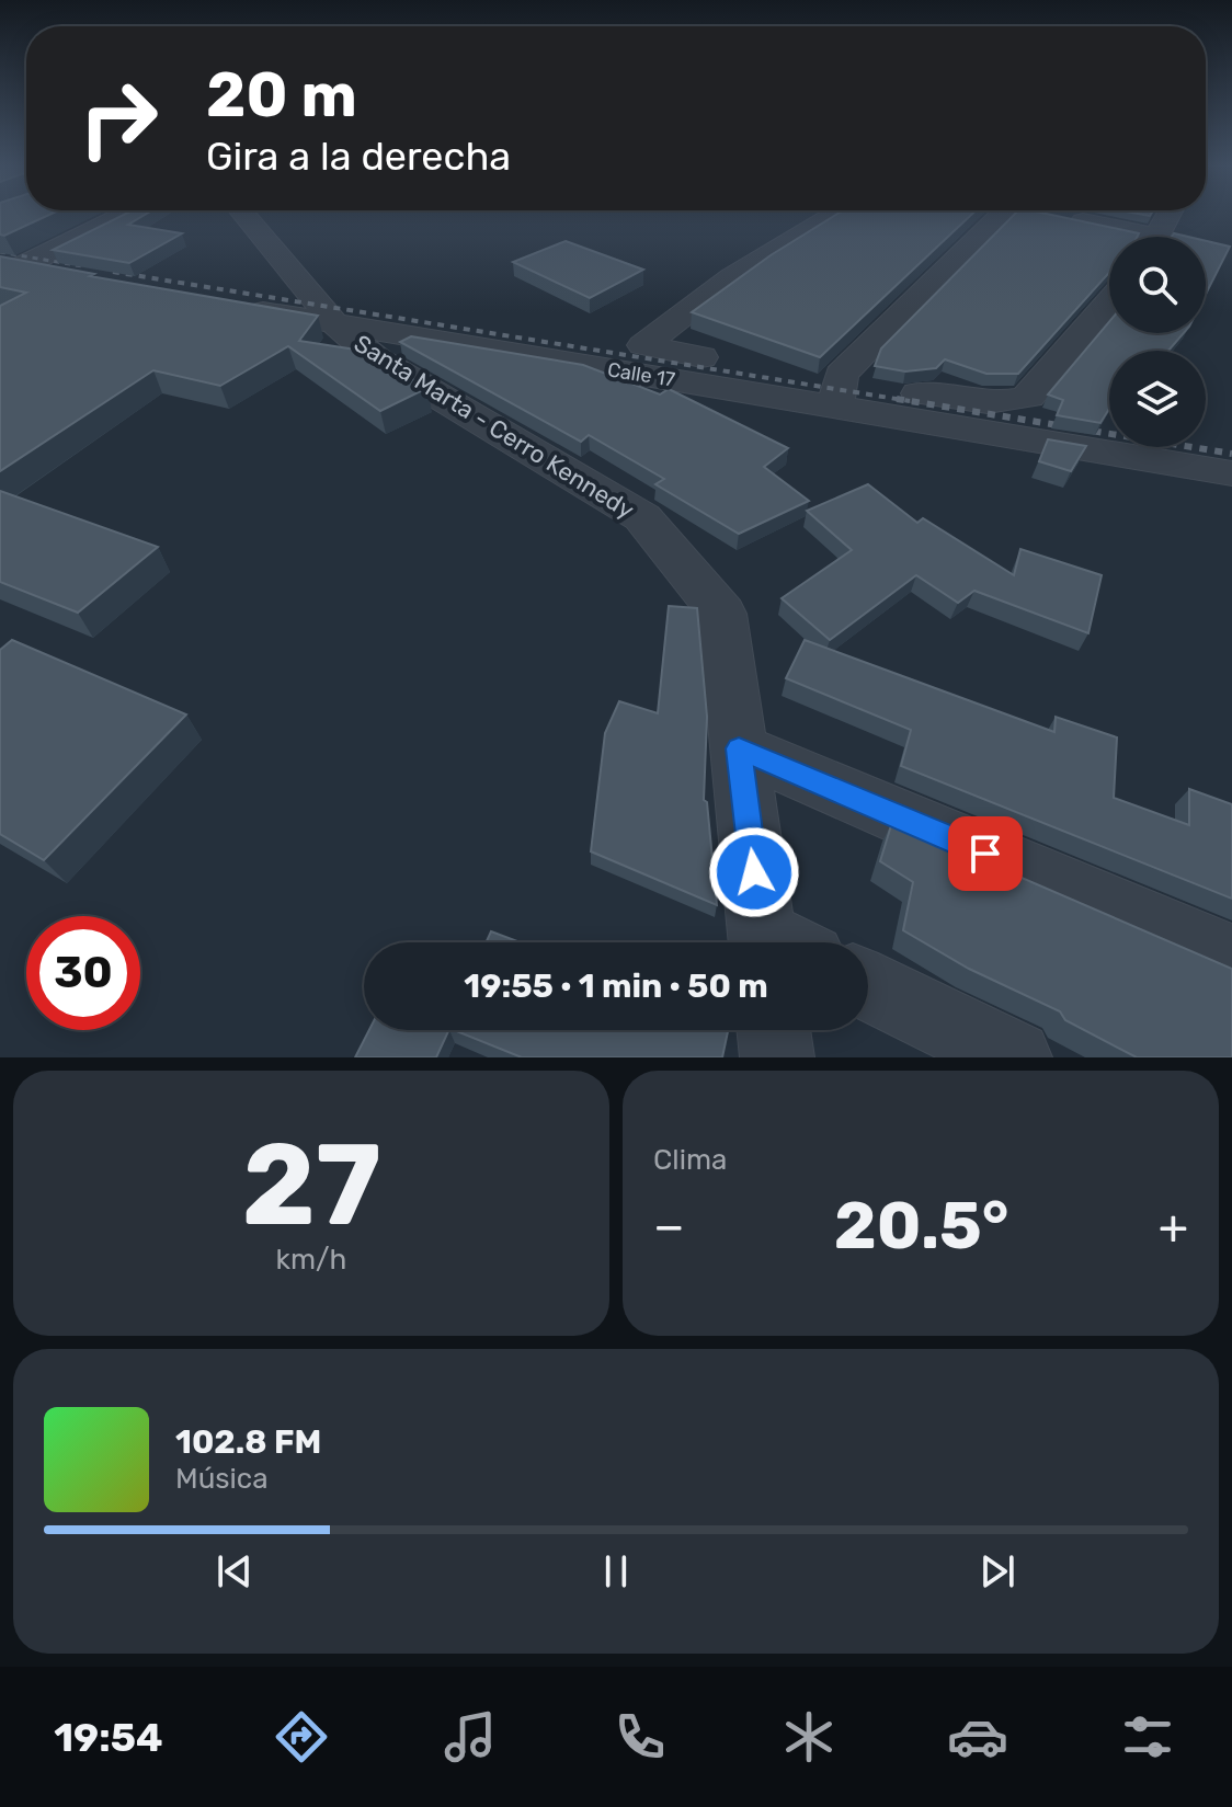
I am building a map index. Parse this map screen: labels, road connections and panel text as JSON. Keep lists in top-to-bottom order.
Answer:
{
  "streets": {
    "street": ["Calle 17", "Santa Marta - Cerro Kennedy"]
  },
  "crossings": [
    ["Calle 17", "Santa Marta - Cerro Kennedy"]
  ],
  "page": {
    "turn": ["20 m", "Gira a la derecha"],
    "limit": "30",
    "trip": "19:55 · 1 min · 50 m",
    "tile": [
      ["27", "km/h"],
      "Clima"
    ],
    "heat": ["−", "20.5°", "+"],
    "song": ["102.8 FM", "Música"],
    "tabs": "19:54"
  }
}
